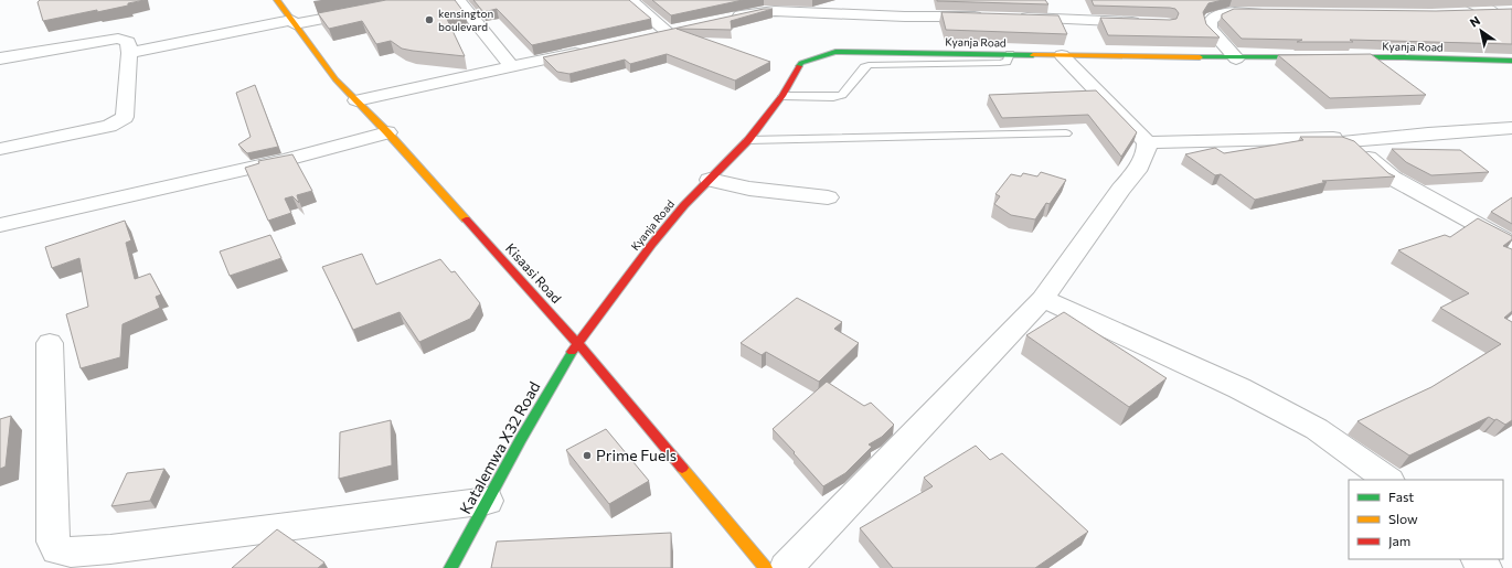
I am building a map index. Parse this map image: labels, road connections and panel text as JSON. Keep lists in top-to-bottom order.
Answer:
{
  "streets": {
    "street": ["Kyanja Road", "Kisaasi Road", "Katalemwa X32 Road"]
  },
  "crossings": [
    ["Kyanja Road", "Kisaasi Road"],
    ["Kyanja Road", "Katalemwa X32 Road"],
    ["Kisaasi Road", "Katalemwa X32 Road"]
  ],
  "places": ["kensington boulevard", "Prime Fuels"],
  "legend": ["Fast", "Slow", "Jam"],
  "north": "top left"
}
